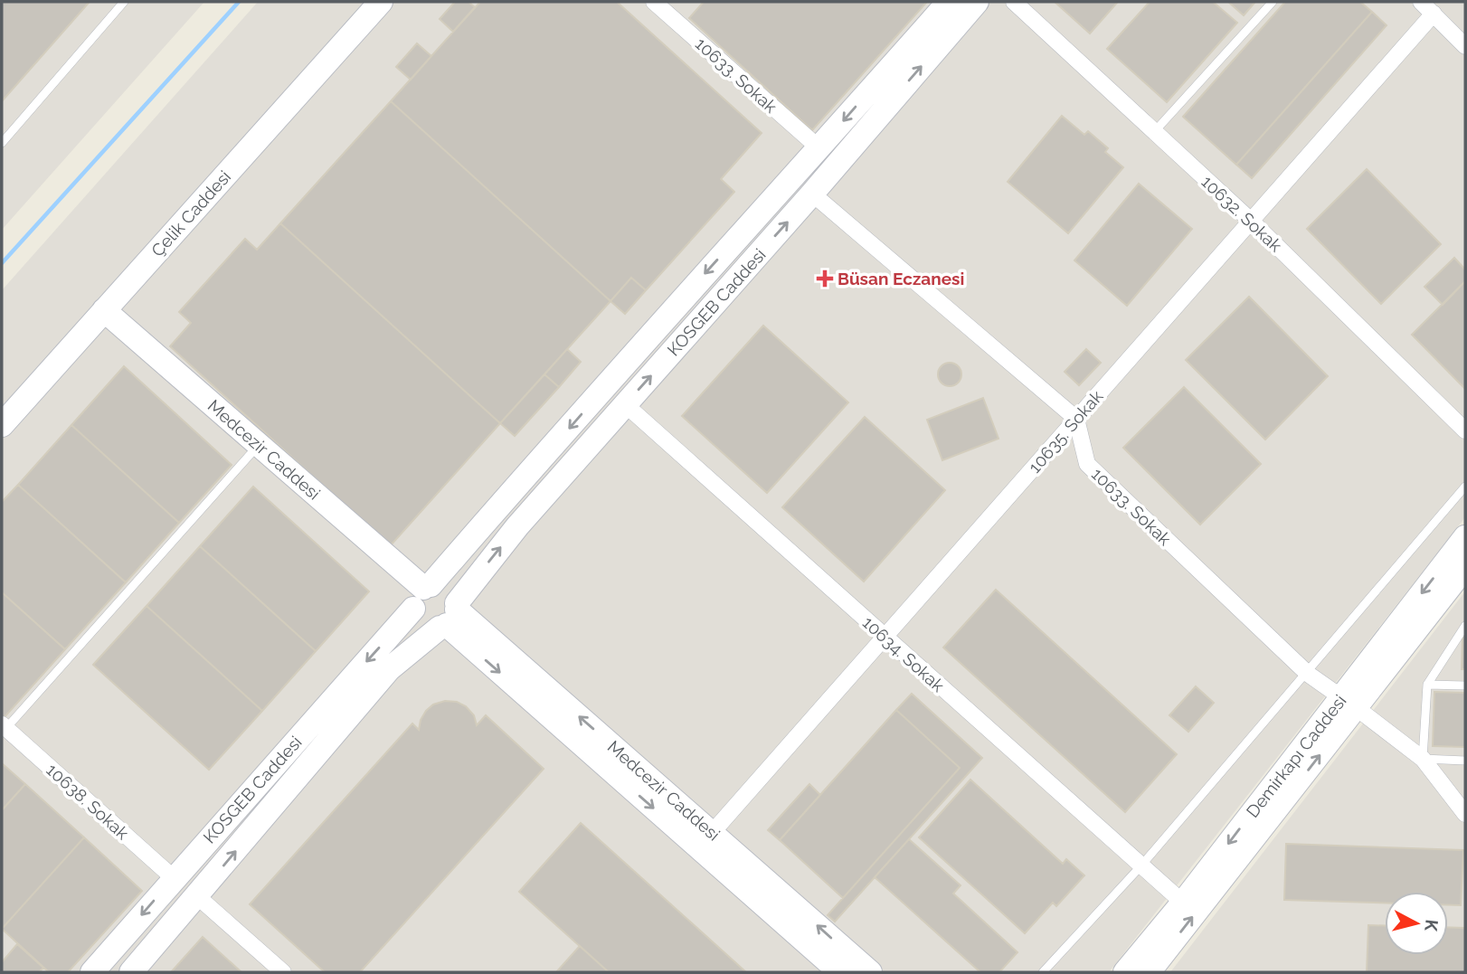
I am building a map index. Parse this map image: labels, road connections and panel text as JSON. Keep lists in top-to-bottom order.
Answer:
{
  "streets": {
    "street": [
      "10633. Sokak",
      "Çelik Caddesi",
      "10632. Sokak",
      "KOSGEB Caddesi",
      "10635. Sokak",
      "Medcezir Caddesi",
      "10634. Sokak",
      "Demirkapı Caddesi",
      "10638. Sokak"
    ]
  },
  "crossings": [
    ["10633. Sokak", "KOSGEB Caddesi"],
    ["10633. Sokak", "10635. Sokak"],
    ["10633. Sokak", "Demirkapı Caddesi"],
    ["Çelik Caddesi", "Medcezir Caddesi"],
    ["10632. Sokak", "10635. Sokak"],
    ["KOSGEB Caddesi", "Medcezir Caddesi"],
    ["KOSGEB Caddesi", "10634. Sokak"],
    ["KOSGEB Caddesi", "10638. Sokak"],
    ["10635. Sokak", "Medcezir Caddesi"],
    ["10635. Sokak", "10634. Sokak"],
    ["10634. Sokak", "Demirkapı Caddesi"]
  ],
  "places": {
    "health": ["Büsan Eczanesi"]
  },
  "north": "right"
}
